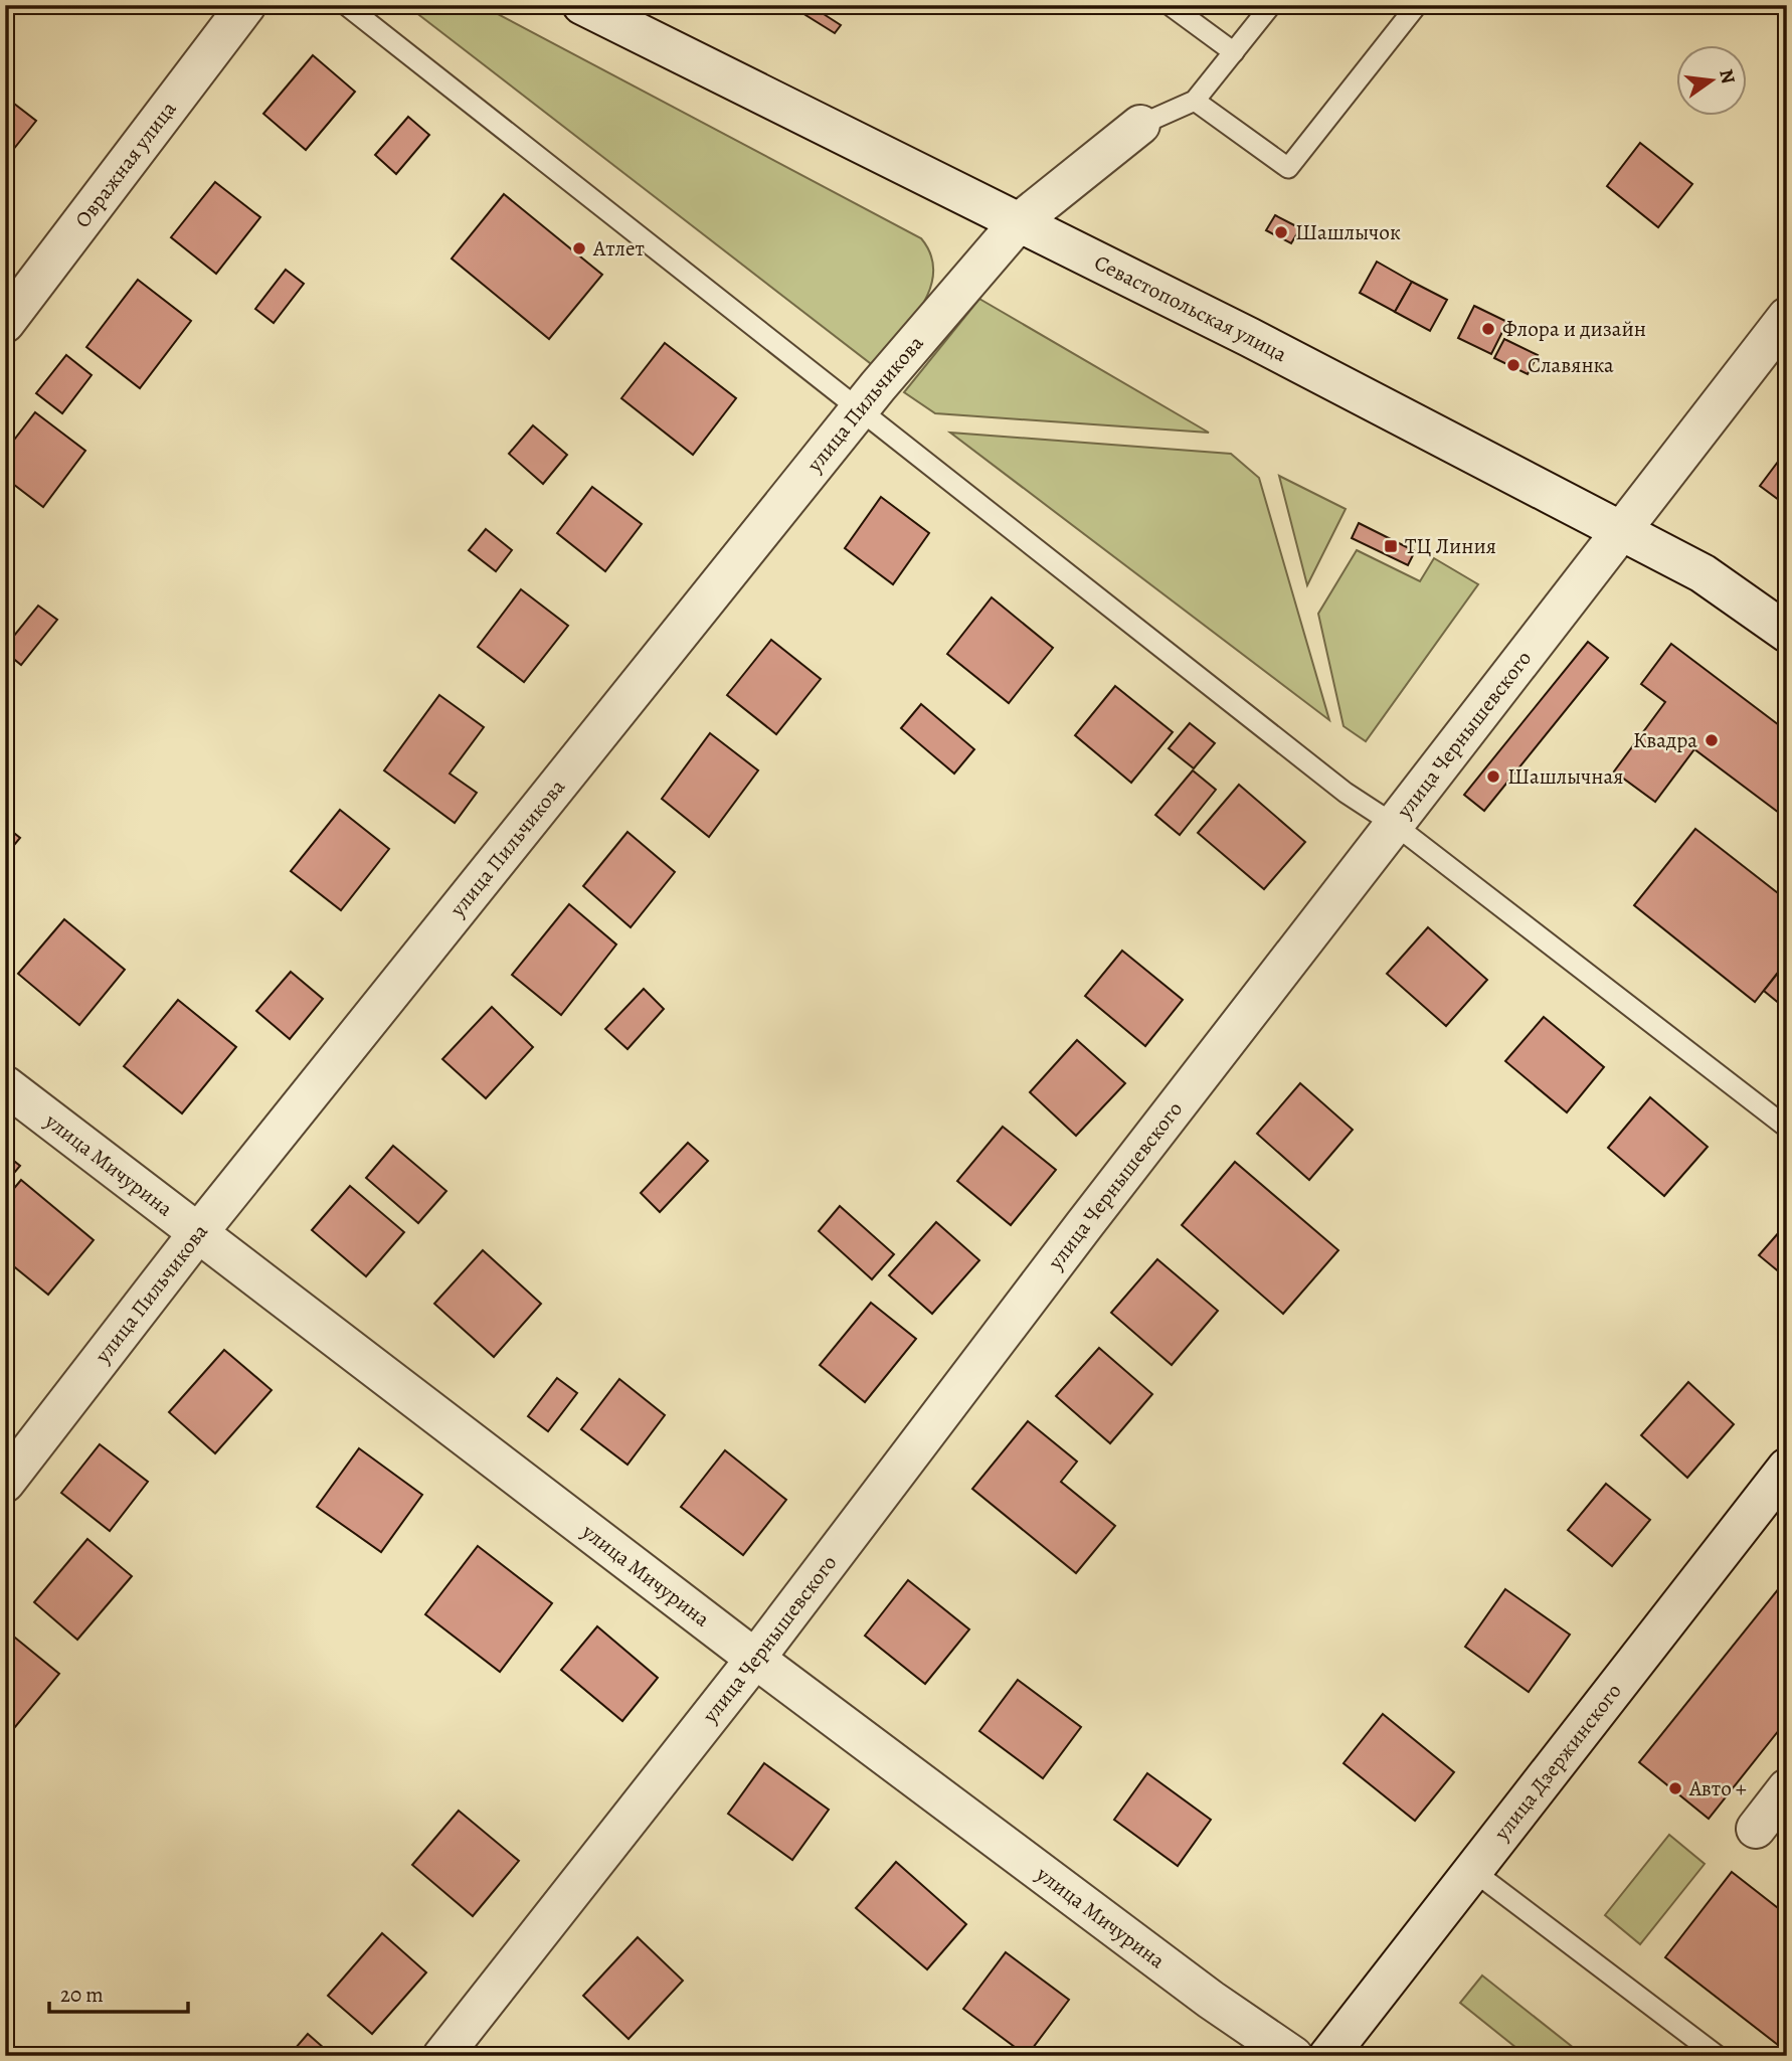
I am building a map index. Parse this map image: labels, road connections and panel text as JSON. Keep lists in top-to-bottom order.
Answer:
{
  "streets": {
    "street": [
      "Овражная улица",
      "Севастопольская улица",
      "улица Пильчикова",
      "улица Чернышевского",
      "улица Мичурина",
      "улица Дзержинского"
    ]
  },
  "crossings": [
    ["Севастопольская улица", "улица Пильчикова"],
    ["Севастопольская улица", "улица Чернышевского"],
    ["улица Пильчикова", "улица Мичурина"],
    ["улица Чернышевского", "улица Мичурина"]
  ],
  "places": {
    "other": [
      "Шашлычок",
      "Атлет",
      "Флора и дизайн",
      "Славянка",
      "Квадра",
      "Шашлычная",
      "Авто +"
    ],
    "transit": ["ТЦ Линия"]
  },
  "scale_bar": "20 m",
  "north": "right"
}
